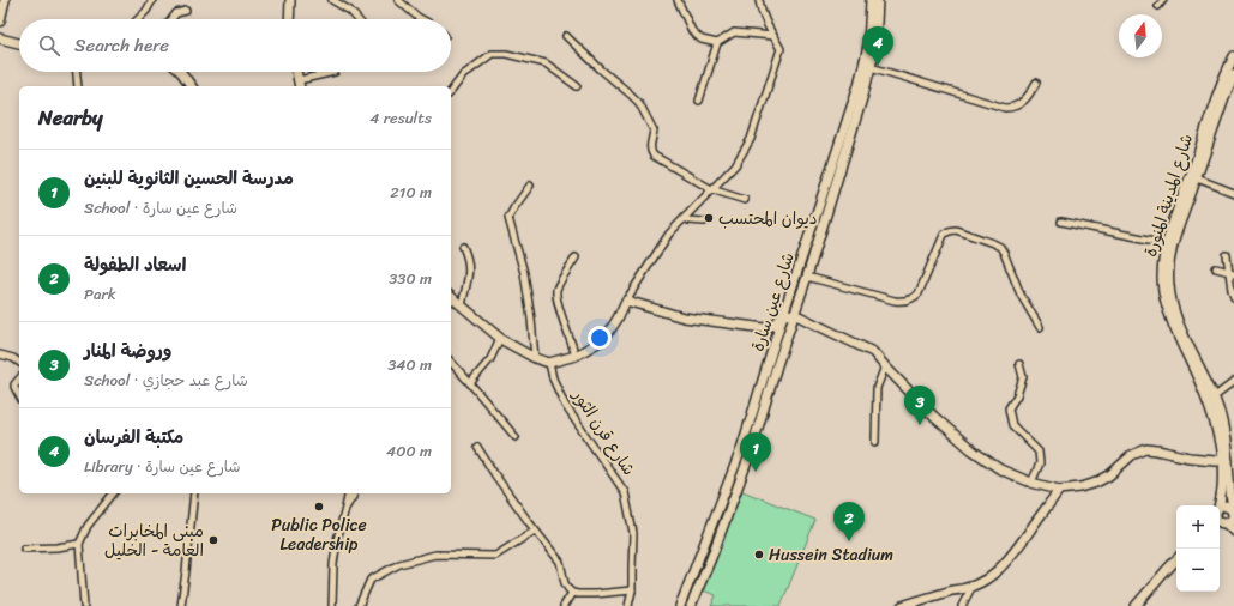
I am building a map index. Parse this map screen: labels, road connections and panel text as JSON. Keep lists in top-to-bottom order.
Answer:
{
  "streets": {
    "street": ["شارع المدينة المنورة", "شارع عين سارة", "شارع قرن الثور"]
  },
  "places": [
    "ديوان المحتسب",
    "Public Police Leadership",
    "مبنى المخابرات العامة - الخليل",
    "Hussein Stadium"
  ],
  "north": "top",
  "page": {
    "search": "Search here",
    "pins": [
      "4",
      "3",
      "1",
      "2"
    ],
    "heading": ["Nearby", "4 results"],
    "list": [
      {
        "mark": "1",
        "name": "مدرسة الحسين الثانوية للبنين",
        "note": "School · شارع عين سارة",
        "value": "210 m"
      },
      {
        "mark": "2",
        "name": "اسعاد الطفولة",
        "note": "Park",
        "value": "330 m"
      },
      {
        "mark": "3",
        "name": "وروضة المنار",
        "note": "School · شارع عبد حجازي",
        "value": "340 m"
      },
      {
        "mark": "4",
        "name": "مكتبة الفرسان",
        "note": "Library · شارع عين سارة",
        "value": "400 m"
      }
    ],
    "map_buttons": ["+", "−"]
  }
}
